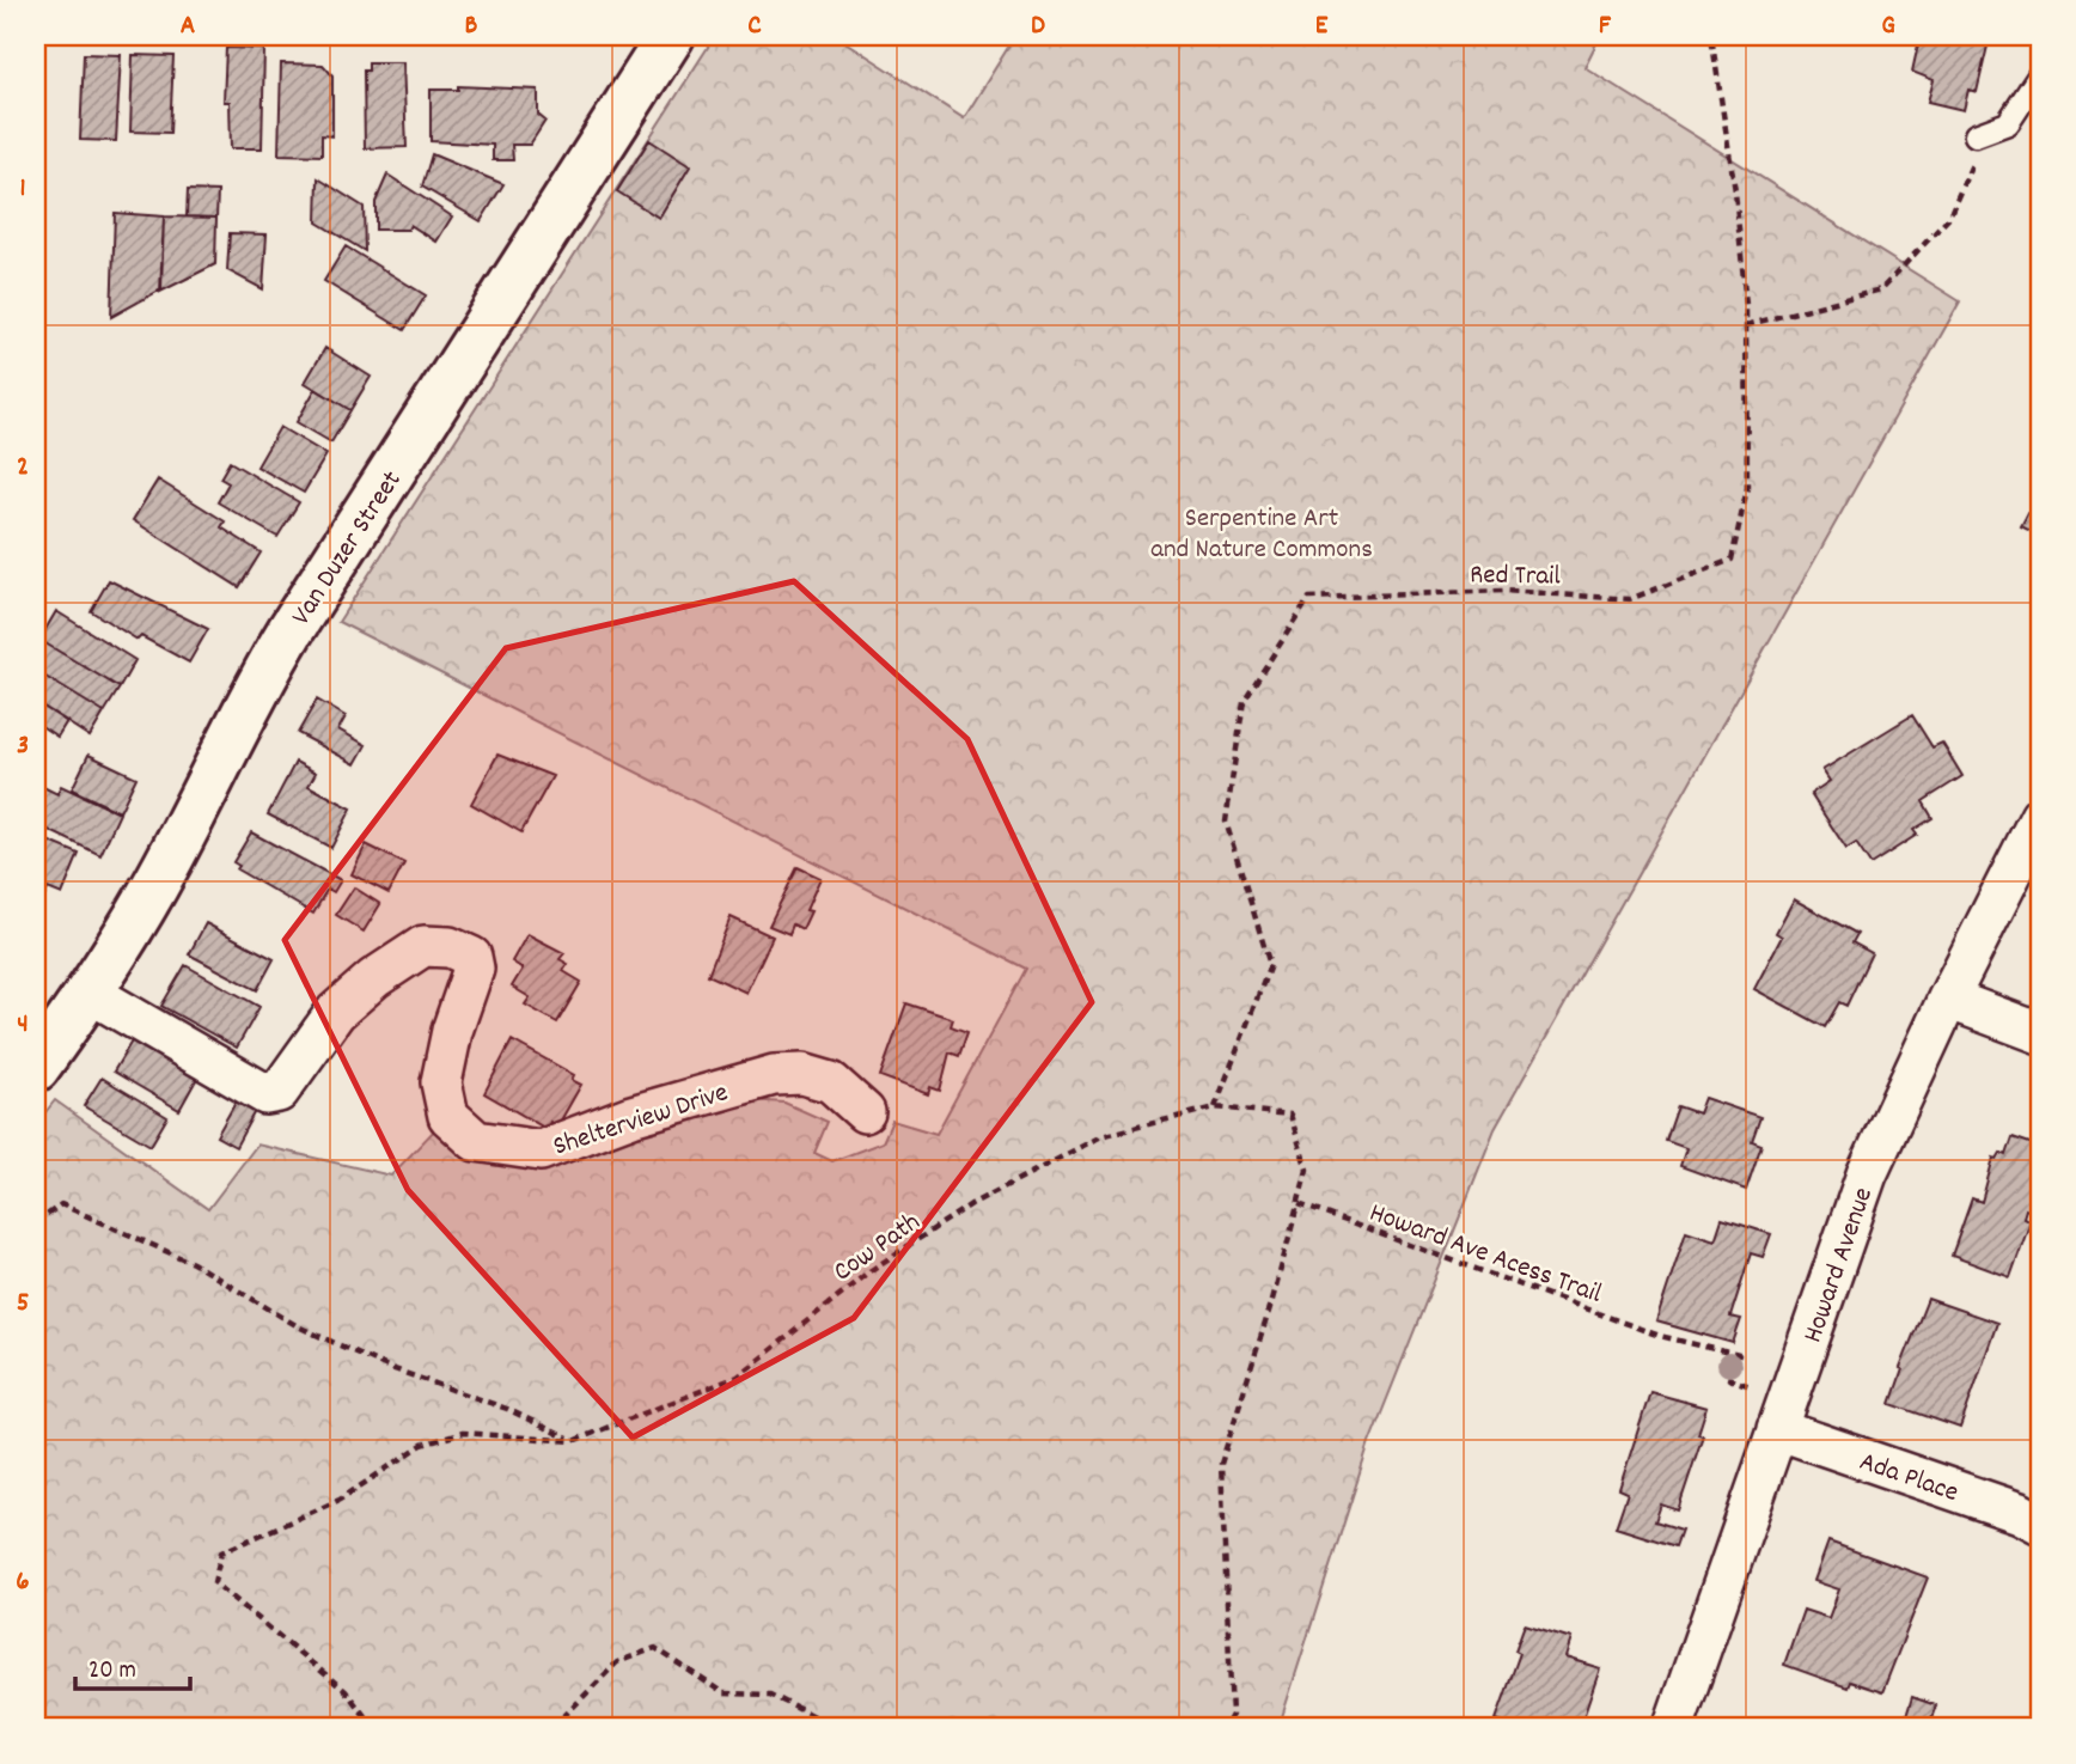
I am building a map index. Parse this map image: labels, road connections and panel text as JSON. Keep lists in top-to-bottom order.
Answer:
{
  "streets": {
    "main road": ["Van Duzer Street"],
    "street": ["Shelterview Drive", "Howard Avenue", "Ada Place"],
    "path": ["Red Trail", "Cow Path", "Howard Ave Acess Trail"]
  },
  "crossings": [
    ["Van Duzer Street", "Shelterview Drive"],
    ["Red Trail", "Cow Path"],
    ["Cow Path", "Howard Ave Acess Trail"],
    ["Howard Avenue", "Ada Place"]
  ],
  "parks": ["Serpentine Art and Nature Commons"],
  "scale_bar": "20 m",
  "grid": {
    "columns": [
      "A",
      "B",
      "C",
      "D",
      "E",
      "F",
      "G"
    ],
    "rows": [
      "1",
      "2",
      "3",
      "4",
      "5",
      "6"
    ]
  }
}
